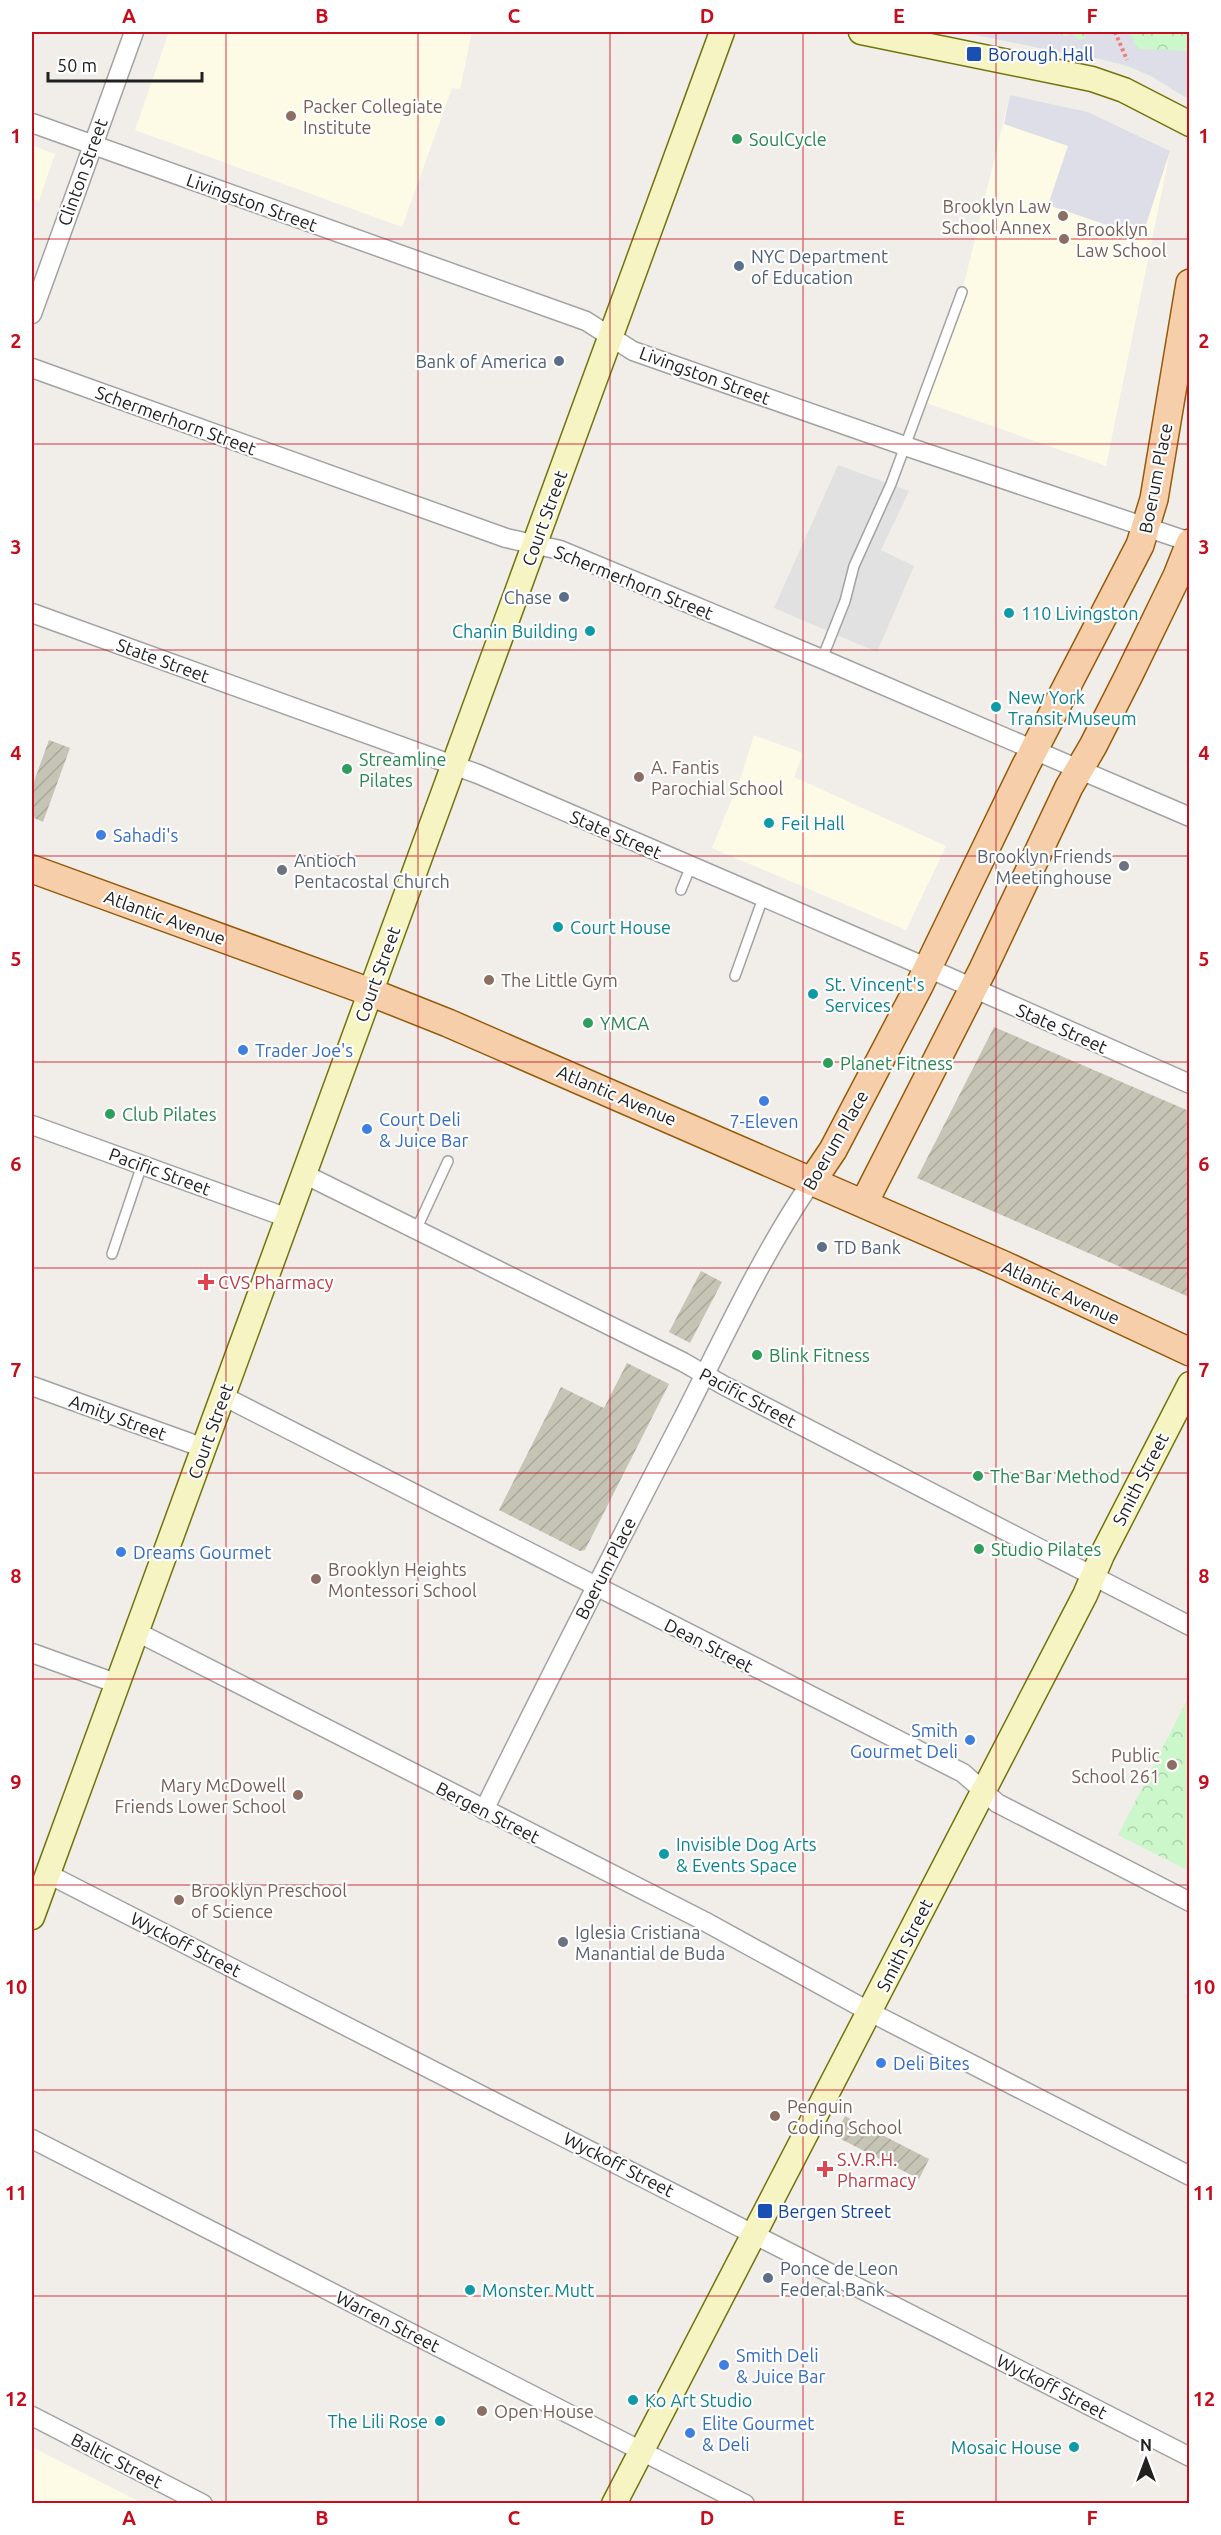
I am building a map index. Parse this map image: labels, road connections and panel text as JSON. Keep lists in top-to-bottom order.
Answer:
{
  "streets": {
    "main road": ["Boerum Place", "Atlantic Avenue"],
    "street": [
      "Clinton Street",
      "Livingston Street",
      "Schermerhorn Street",
      "Court Street",
      "State Street",
      "Pacific Street",
      "Amity Street",
      "Smith Street",
      "Dean Street",
      "Bergen Street",
      "Wyckoff Street",
      "Warren Street",
      "Baltic Street"
    ]
  },
  "crossings": [
    ["Clinton Street", "Livingston Street"],
    ["Livingston Street", "Boerum Place"],
    ["Livingston Street", "Court Street"],
    ["Schermerhorn Street", "Boerum Place"],
    ["Schermerhorn Street", "Court Street"],
    ["Boerum Place", "State Street"],
    ["Boerum Place", "Atlantic Avenue"],
    ["Boerum Place", "Pacific Street"],
    ["Boerum Place", "Dean Street"],
    ["Boerum Place", "Bergen Street"],
    ["Court Street", "State Street"],
    ["Court Street", "Atlantic Avenue"],
    ["Court Street", "Pacific Street"],
    ["Court Street", "Amity Street"],
    ["Court Street", "Dean Street"],
    ["Court Street", "Bergen Street"],
    ["Court Street", "Wyckoff Street"],
    ["Pacific Street", "Smith Street"],
    ["Smith Street", "Dean Street"],
    ["Smith Street", "Bergen Street"],
    ["Smith Street", "Wyckoff Street"],
    ["Smith Street", "Warren Street"]
  ],
  "places": {
    "transit": ["Borough Hall", "Bergen Street"],
    "other": [
      "Packer Collegiate Institute",
      "SoulCycle",
      "Brooklyn Law School Annex",
      "Brooklyn Law School",
      "NYC Department of Education",
      "Bank of America",
      "Chase",
      "110 Livingston",
      "Chanin Building",
      "New York Transit Museum",
      "Streamline Pilates",
      "A. Fantis Parochial School",
      "Feil Hall",
      "Sahadi's",
      "Brooklyn Friends Meetinghouse",
      "Antioch Pentacostal Church",
      "Court House",
      "The Little Gym",
      "St. Vincent's Services",
      "YMCA",
      "Trader Joe's",
      "Planet Fitness",
      "7-Eleven",
      "Club Pilates",
      "Court Deli & Juice Bar",
      "TD Bank",
      "Blink Fitness",
      "The Bar Method",
      "Studio Pilates",
      "Dreams Gourmet",
      "Brooklyn Heights Montessori School",
      "Smith Gourmet Deli",
      "Public School 261",
      "Mary McDowell Friends Lower School",
      "Invisible Dog Arts & Events Space",
      "Brooklyn Preschool of Science",
      "Iglesia Cristiana Manantial de Buda",
      "Deli Bites",
      "Penguin Coding School",
      "Ponce de Leon Federal Bank",
      "Monster Mutt",
      "Smith Deli & Juice Bar",
      "Ko Art Studio",
      "Open House",
      "The Lili Rose",
      "Elite Gourmet & Deli",
      "Mosaic House"
    ],
    "health": ["CVS Pharmacy", "S.V.R.H. Pharmacy"]
  },
  "scale_bar": "50 m",
  "north": "top",
  "grid": {
    "columns": [
      "A",
      "B",
      "C",
      "D",
      "E",
      "F"
    ],
    "rows": [
      "1",
      "2",
      "3",
      "4",
      "5",
      "6",
      "7",
      "8",
      "9",
      "10",
      "11",
      "12"
    ]
  }
}
